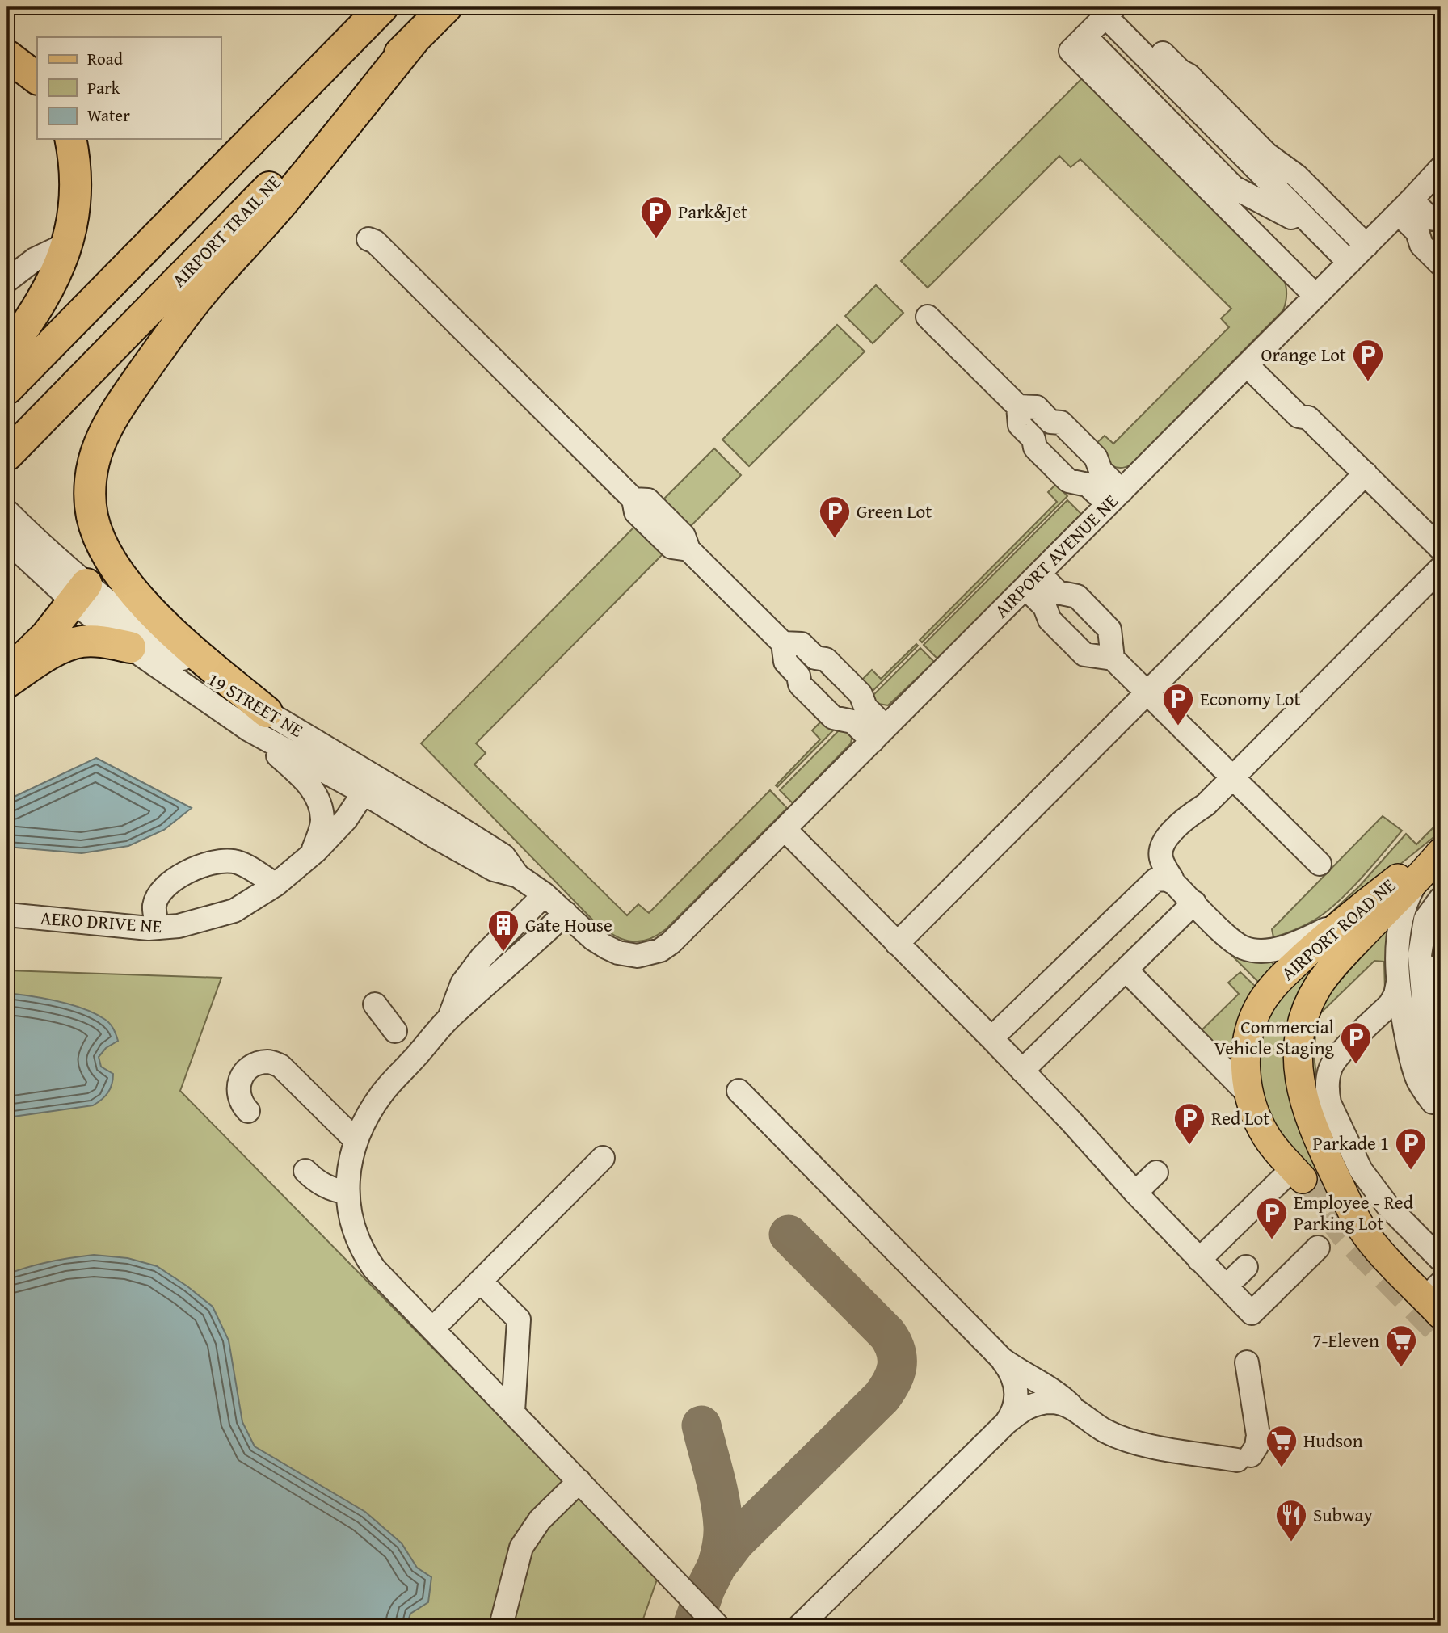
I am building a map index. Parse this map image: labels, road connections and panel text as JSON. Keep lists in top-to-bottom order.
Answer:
{
  "streets": {
    "highway": ["AIRPORT TRAIL NE"],
    "main road": ["AIRPORT ROAD NE"],
    "street": ["AIRPORT AVENUE NE", "19 STREET NE", "AERO DRIVE NE"]
  },
  "crossings": [
    ["AIRPORT AVENUE NE", "19 STREET NE"],
    ["19 STREET NE", "AERO DRIVE NE"]
  ],
  "places": {
    "parking": [
      "Park&Jet",
      "Orange Lot",
      "Green Lot",
      "Economy Lot",
      "Commercial Vehicle Staging",
      "Red Lot",
      "Parkade 1",
      "Employee - Red Parking Lot"
    ],
    "building": ["Gate House"],
    "supermarket": ["7-Eleven", "Hudson"],
    "restaurant": ["Subway"]
  },
  "legend": ["Road", "Park", "Water"]
}
